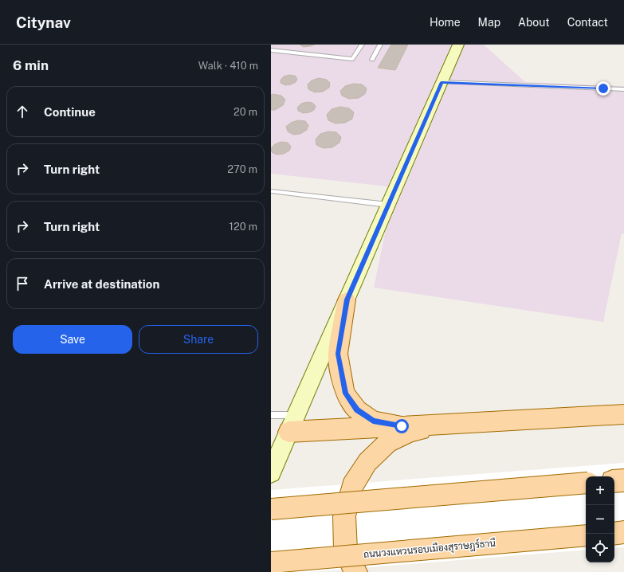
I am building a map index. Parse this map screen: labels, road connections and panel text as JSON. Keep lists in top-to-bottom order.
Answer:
{
  "streets": {
    "main road": ["ถนนวงแหวนรอบเมืองสุราษฎร์ธานี"]
  },
  "page": {
    "header": "Citynav",
    "nav": [
      "Home",
      "Map",
      "About",
      "Contact"
    ],
    "heading": ["6 min", "Walk · 410 m"],
    "list": [
      ["Continue", "20 m"],
      ["Turn right", "270 m"],
      ["Turn right", "120 m"],
      "Arrive at destination"
    ],
    "buttons": ["Save", "Share"],
    "map_buttons": ["+", "−"]
  }
}
